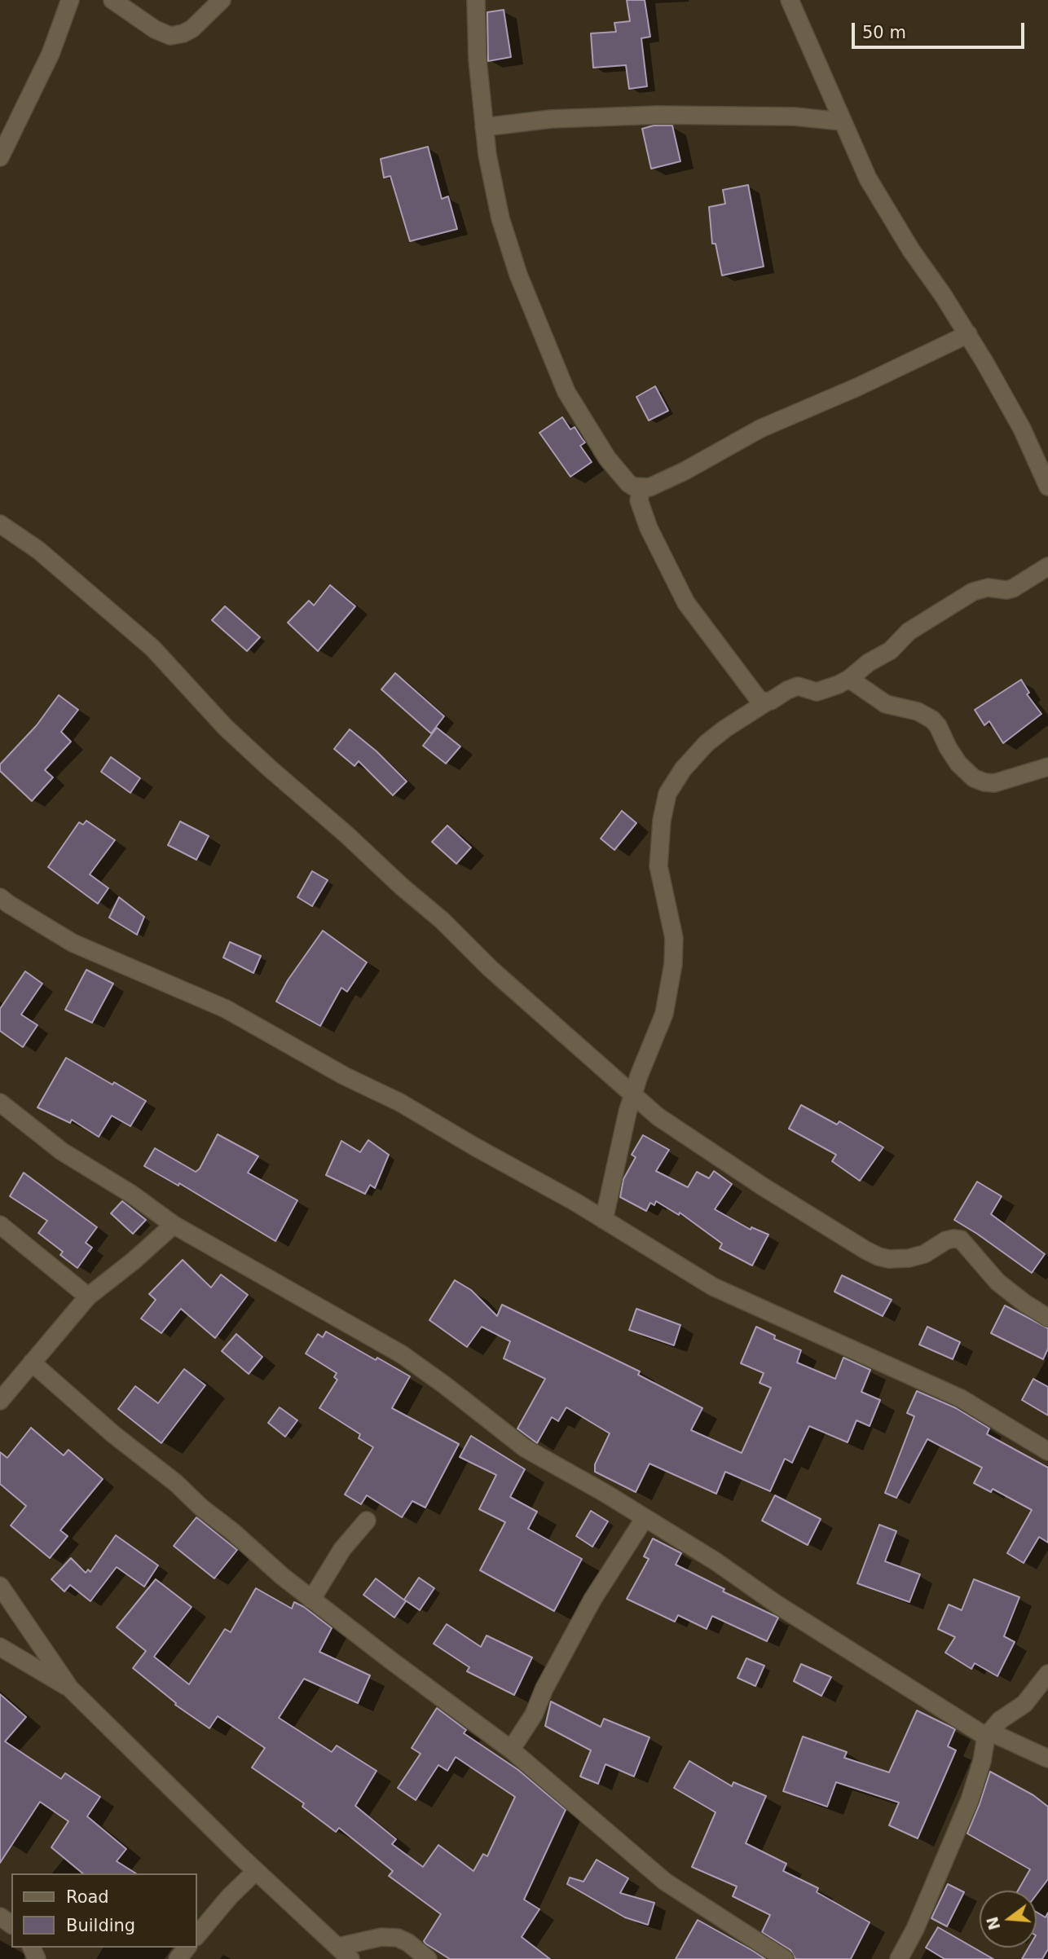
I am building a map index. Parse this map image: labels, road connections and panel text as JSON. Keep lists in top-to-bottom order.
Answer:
{
  "legend": ["Road", "Building"],
  "scale_bar": "50 m",
  "north": "left"
}
